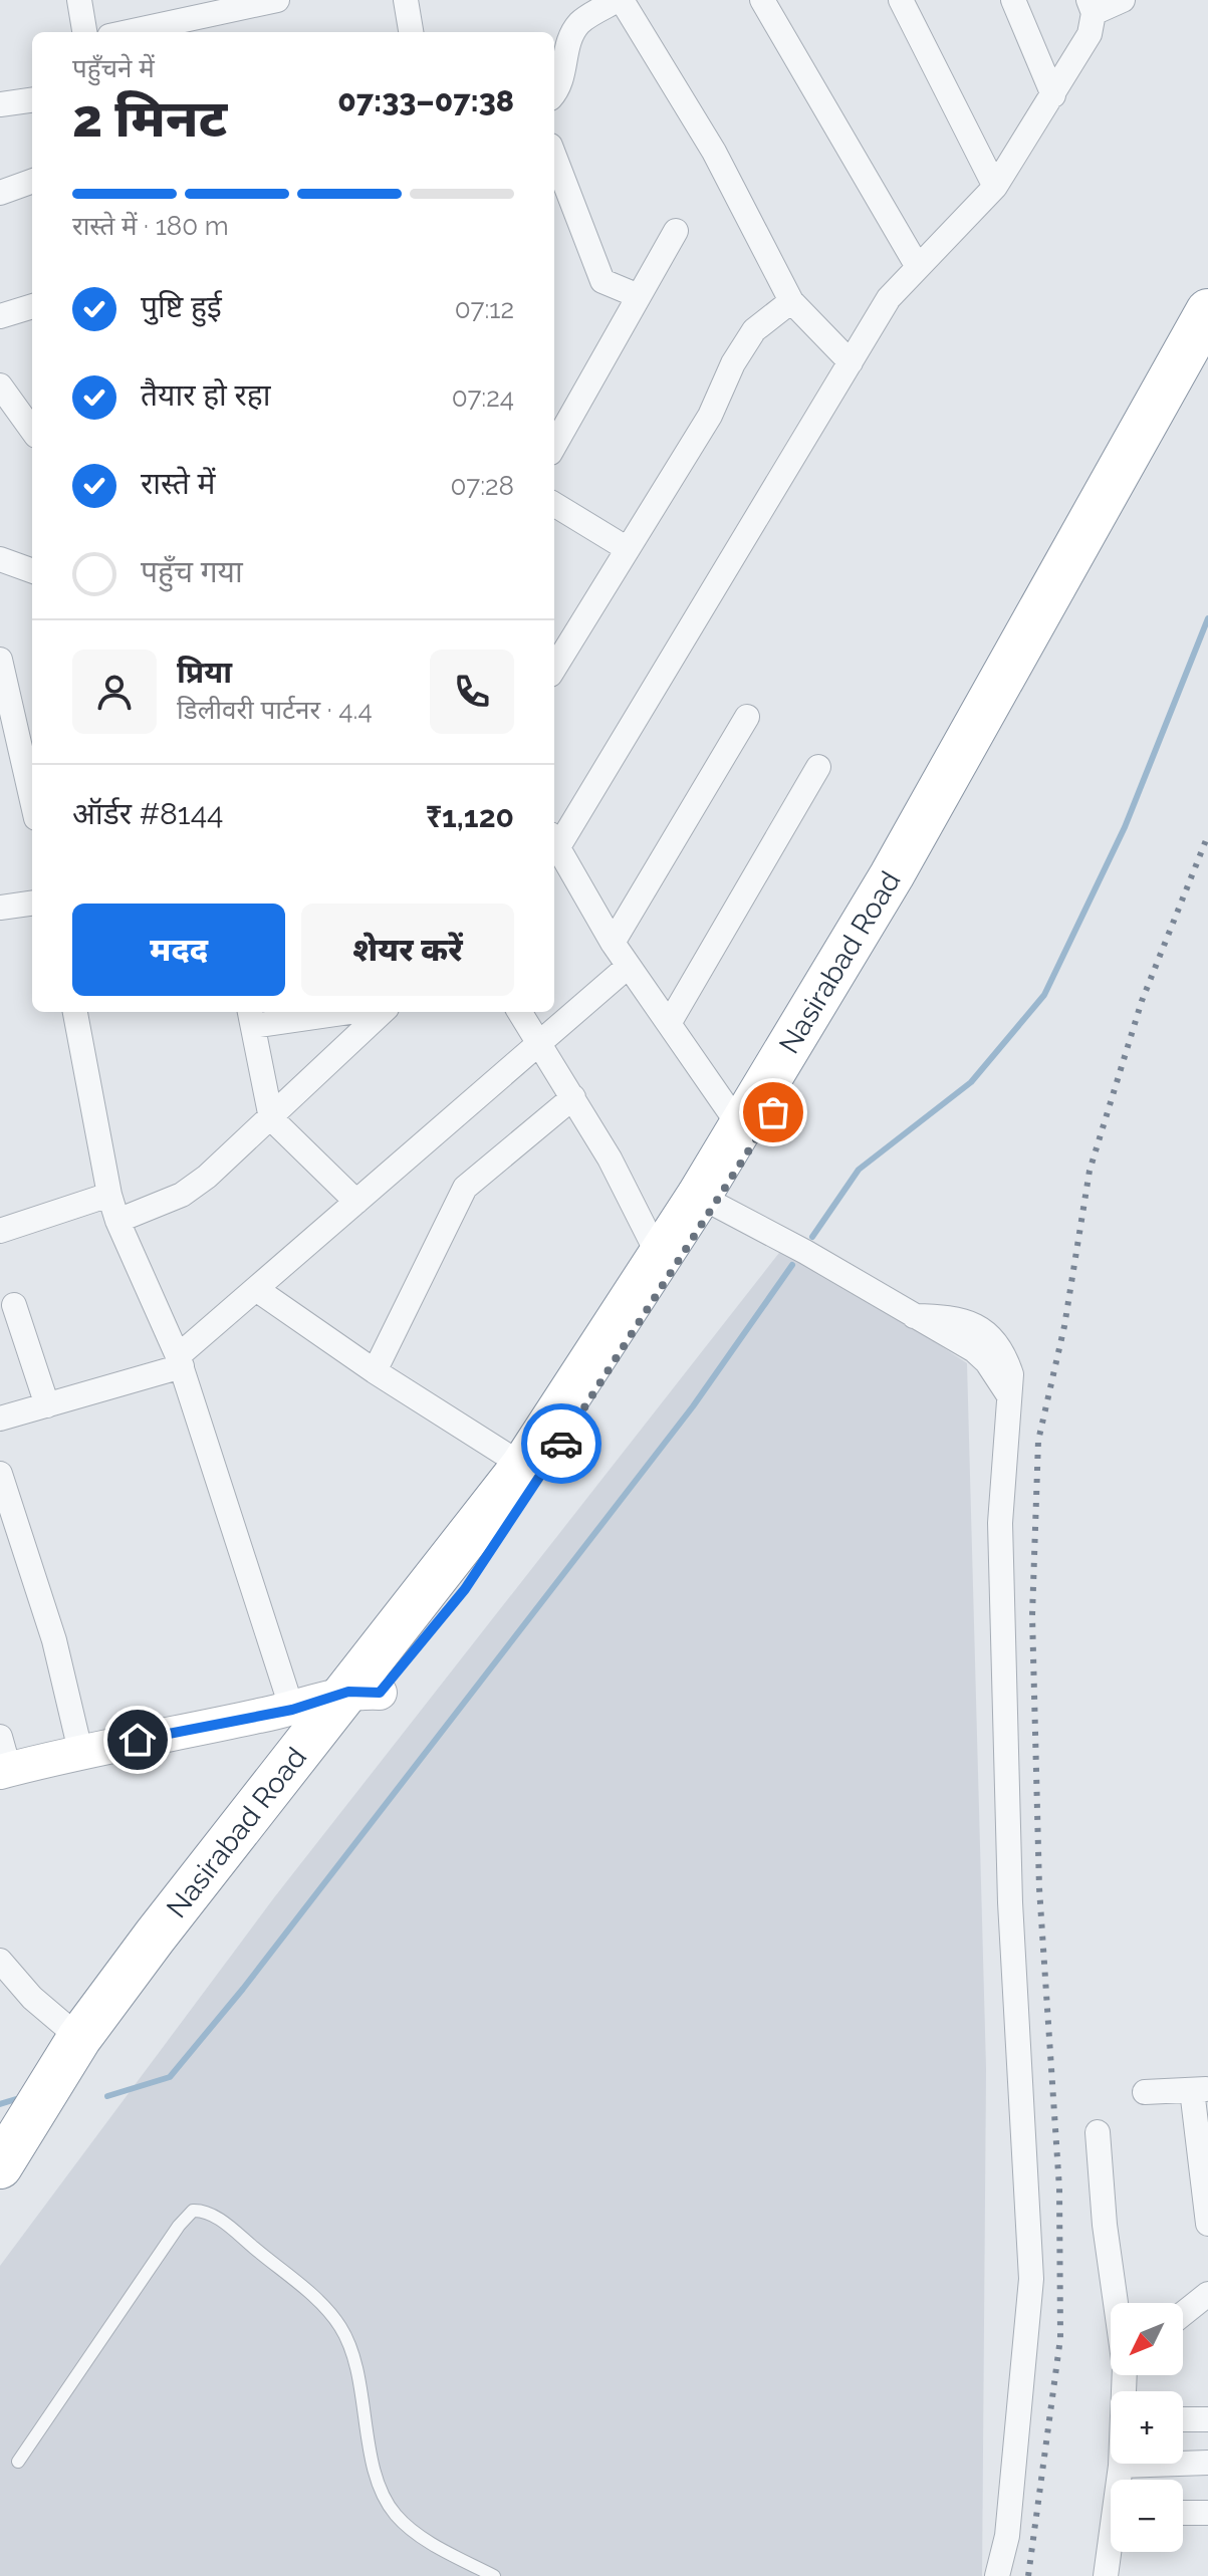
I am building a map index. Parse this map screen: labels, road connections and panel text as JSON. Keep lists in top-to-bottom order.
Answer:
{
  "streets": {
    "highway": ["Nasirabad Road"]
  },
  "north": "bottom left",
  "page": {
    "heading": ["2 मिनट", "पहुँचने में", "07:33–07:38"],
    "panel": [
      "प्रिया",
      "डिलीवरी पार्टनर · 4.4",
      "ऑर्डर #8144",
      "₹1,120"
    ],
    "bar": "रास्ते में · 180 m",
    "list": [
      ["पुष्टि हुई", "07:12"],
      ["तैयार हो रहा", "07:24"],
      ["रास्ते में", "07:28"],
      "पहुँच गया"
    ],
    "buttons": ["मदद", "शेयर करें"],
    "map_buttons": ["+", "−"]
  }
}
